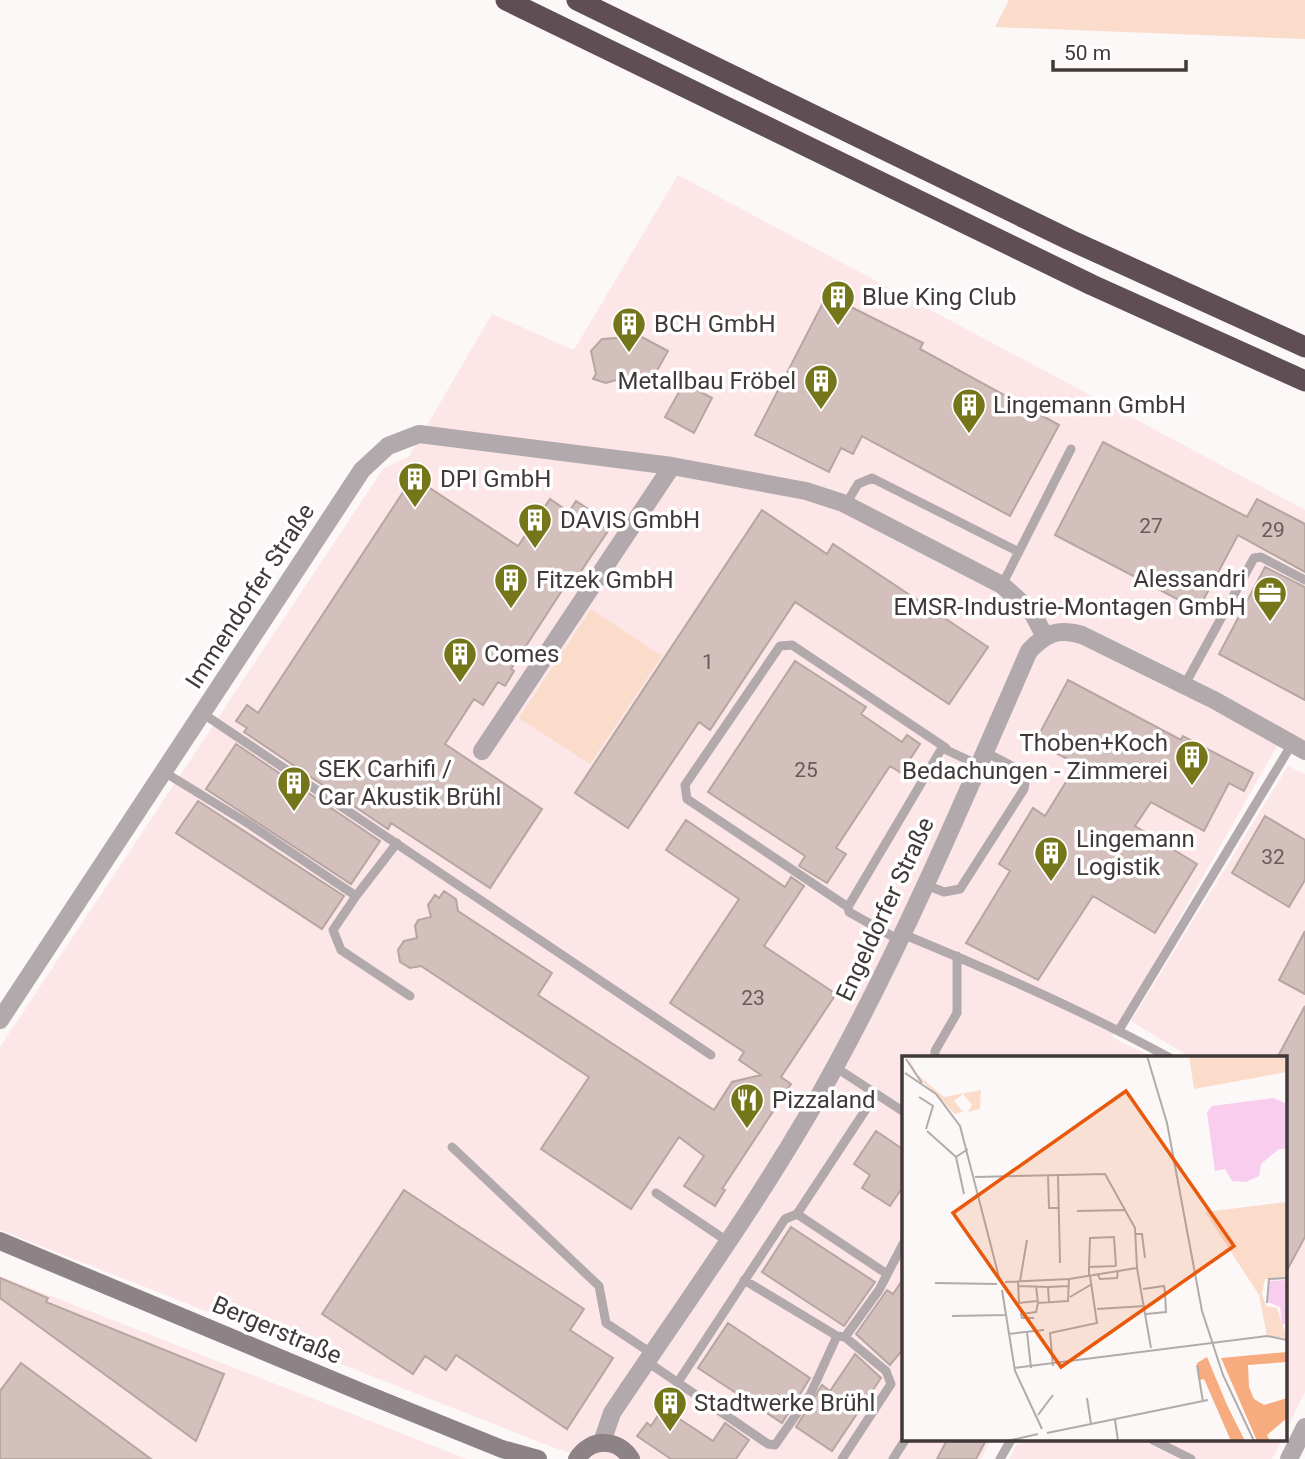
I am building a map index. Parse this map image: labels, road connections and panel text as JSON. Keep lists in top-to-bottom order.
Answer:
{
  "streets": {
    "street": ["Immendorfer Straße", "Engeldorfer Straße", "Bergerstraße"]
  },
  "crossings": [
    ["Immendorfer Straße", "Engeldorfer Straße"]
  ],
  "places": {
    "building": [
      "Blue King Club",
      "BCH GmbH",
      "Metallbau Fröbel",
      "Lingemann GmbH",
      "DPI GmbH",
      "DAVIS GmbH",
      "Fitzek GmbH",
      "Comes",
      "Thoben+Koch Bedachungen - Zimmerei",
      "SEK Carhifi / Car Akustik Brühl",
      "Lingemann Logistik",
      "Stadtwerke Brühl"
    ],
    "office": ["Alessandri EMSR-Industrie-Montagen GmbH"],
    "restaurant": ["Pizzaland"]
  },
  "house_numbers": [
    "27",
    "29",
    "1",
    "25",
    "32",
    "23"
  ],
  "scale_bar": "50 m"
}
